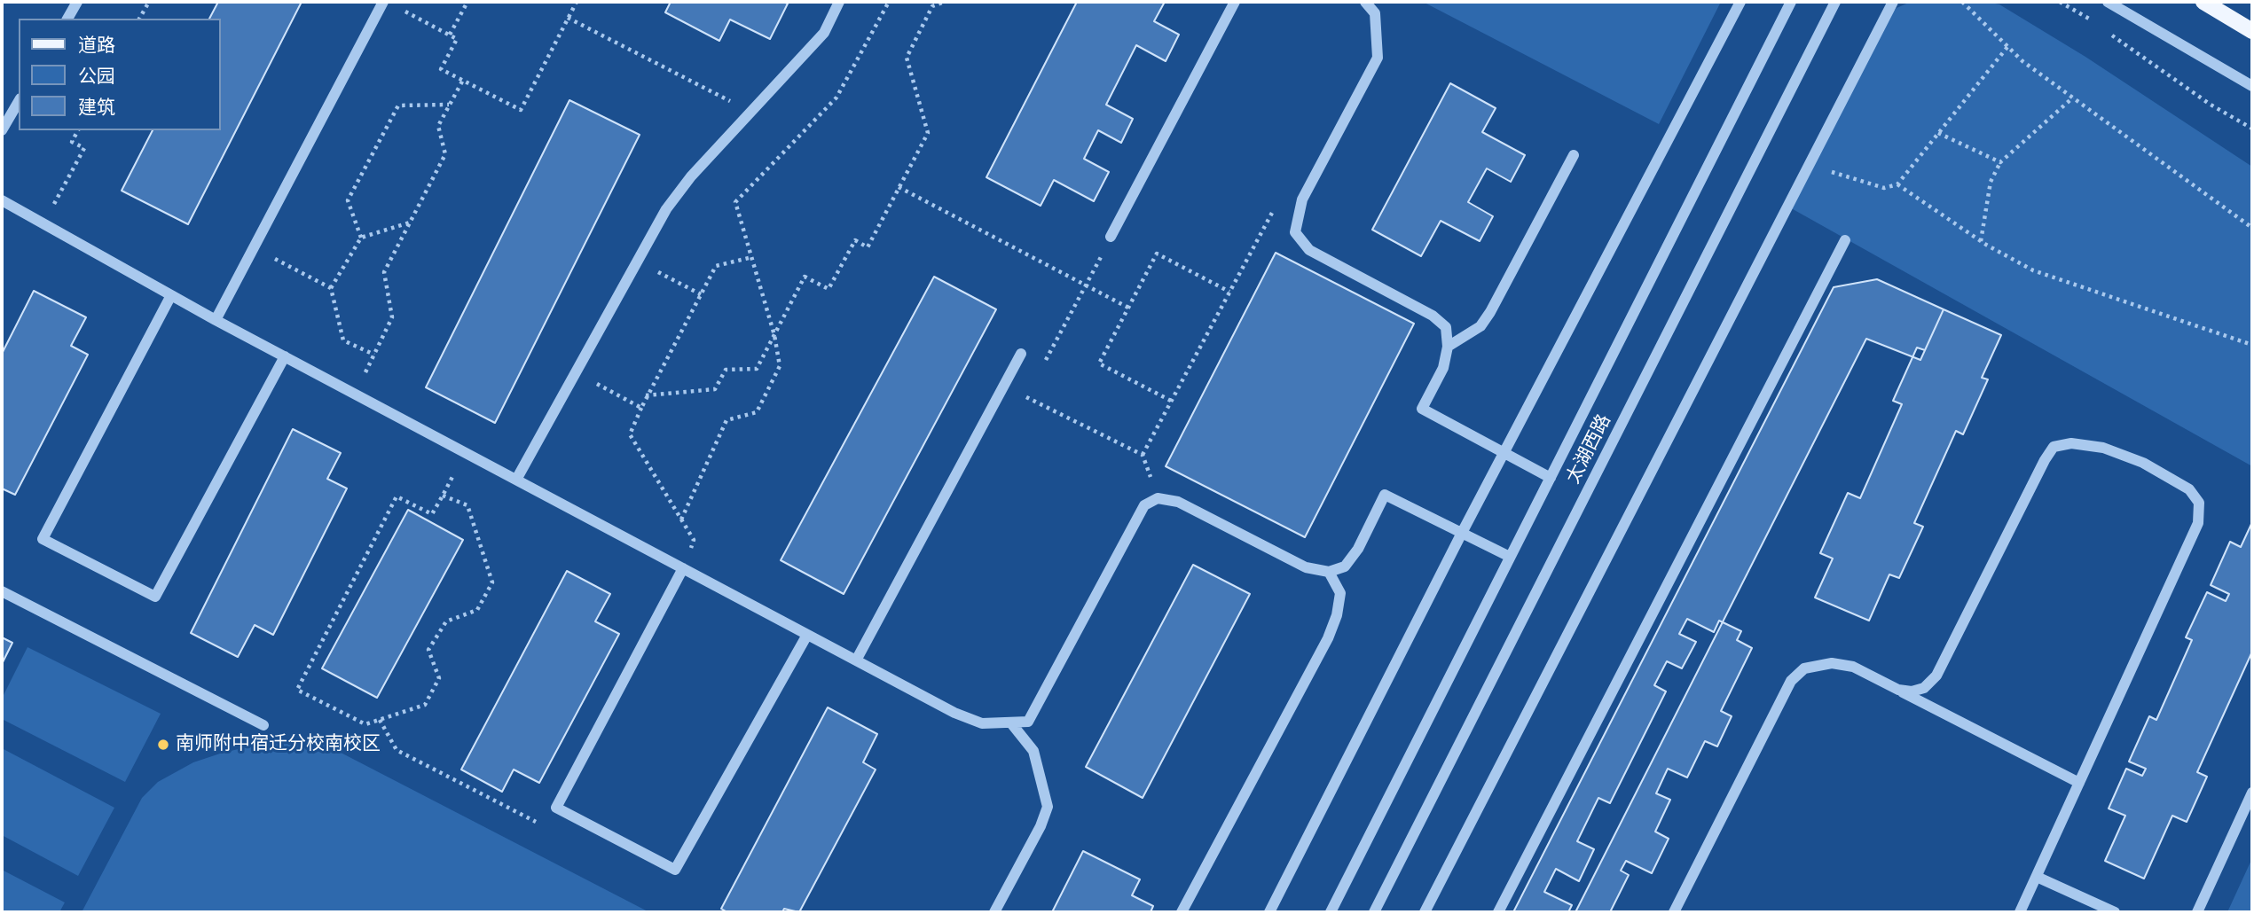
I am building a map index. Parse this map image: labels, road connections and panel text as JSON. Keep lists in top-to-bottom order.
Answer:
{
  "streets": {
    "street": ["太湖西路"]
  },
  "places": ["南师附中宿迁分校南校区"],
  "legend": ["道路", "公园", "建筑"]
}
